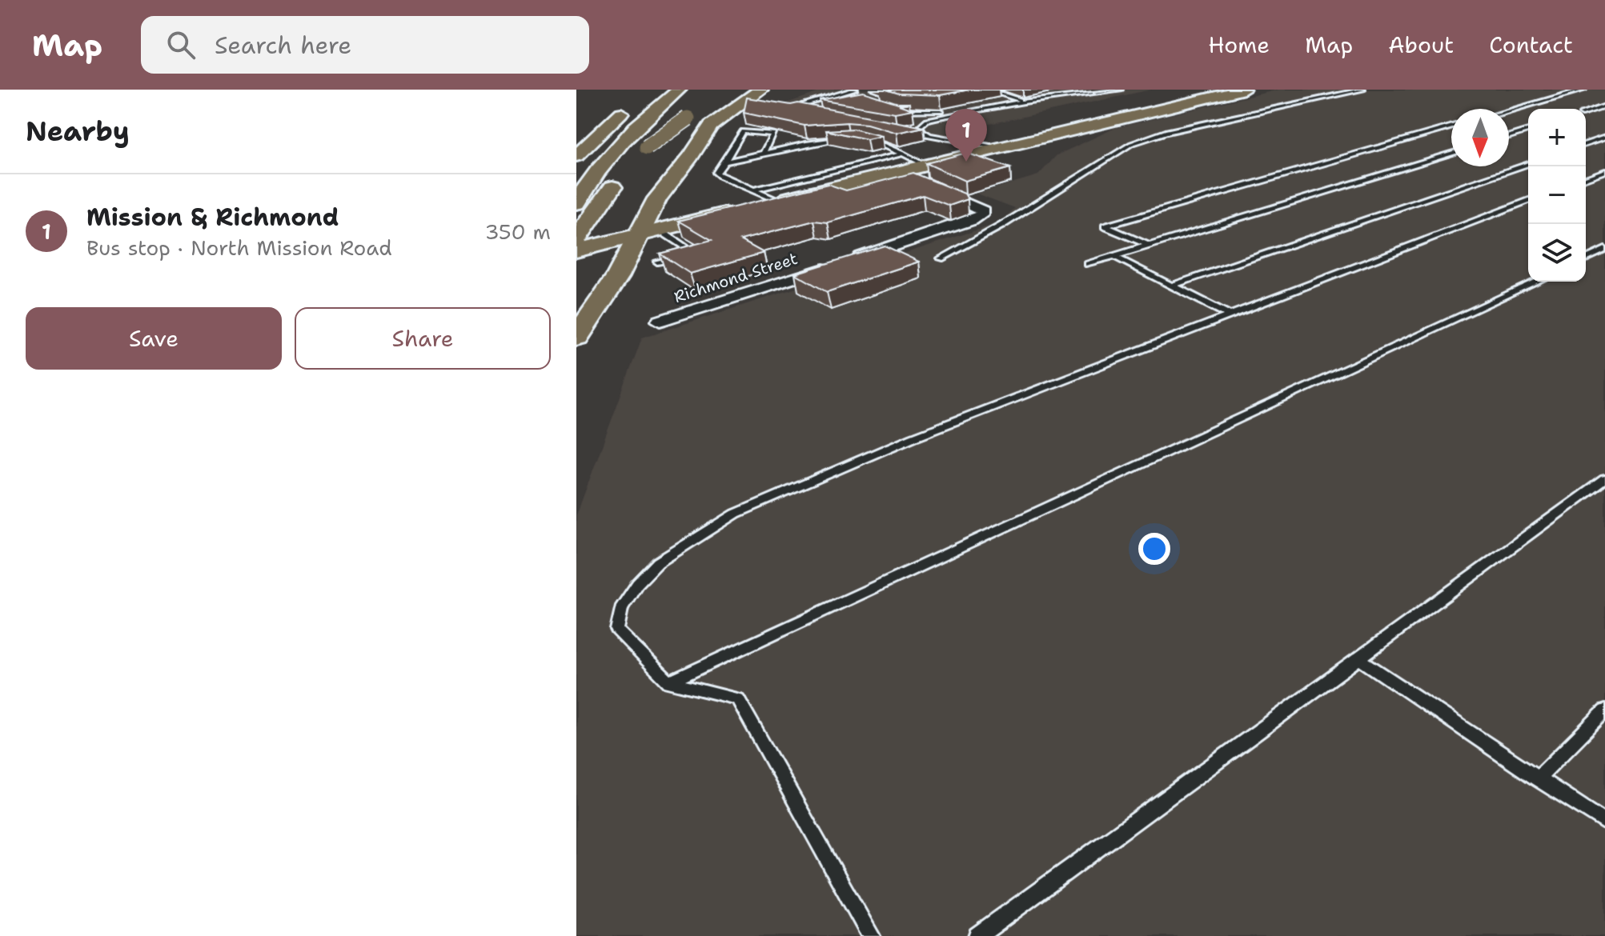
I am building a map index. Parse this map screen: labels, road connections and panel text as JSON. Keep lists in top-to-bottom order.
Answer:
{
  "streets": {
    "street": ["Richmond Street"]
  },
  "north": "bottom",
  "page": {
    "header": "Map",
    "search": "Search here",
    "nav": [
      "Home",
      "Map",
      "About",
      "Contact"
    ],
    "heading": "Nearby",
    "map_buttons": ["+", "−"],
    "pins": "1",
    "list": [
      {
        "mark": "1",
        "name": "Mission & Richmond",
        "note": "Bus stop · North Mission Road",
        "value": "350 m"
      }
    ],
    "buttons": ["Save", "Share"]
  }
}
